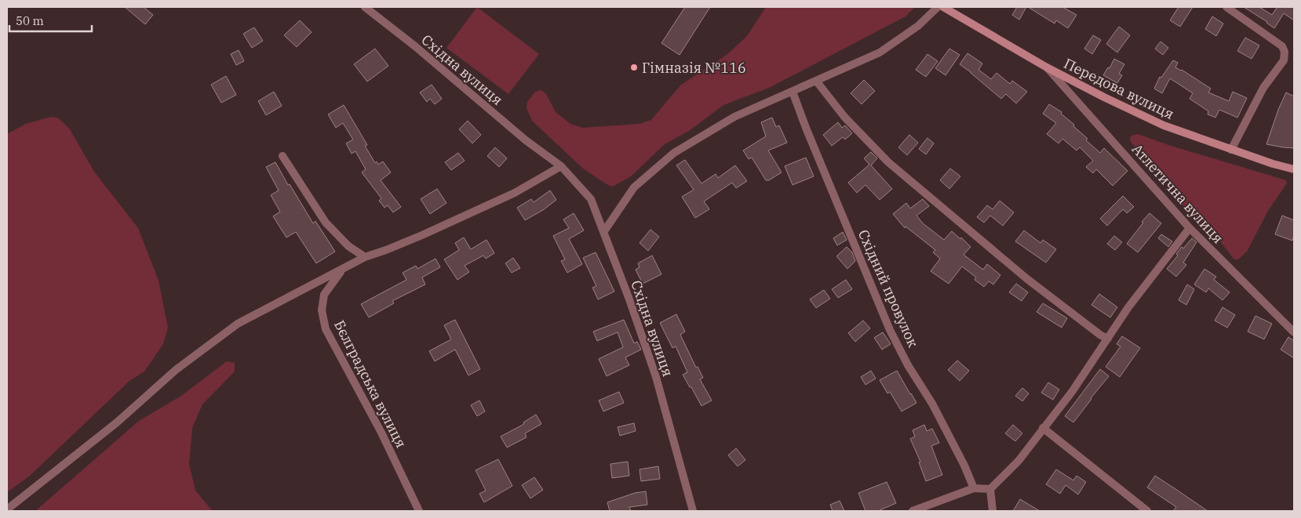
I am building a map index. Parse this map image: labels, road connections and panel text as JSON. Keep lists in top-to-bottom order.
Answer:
{
  "streets": {
    "street": [
      "Східна вулиця",
      "Передова вулиця",
      "Атлетична вулиця",
      "Східний провулок",
      "Бєлградська вулиця"
    ]
  },
  "crossings": [
    ["Передова вулиця", "Атлетична вулиця"]
  ],
  "places": ["Гімназія №116"],
  "scale_bar": "50 m"
}
